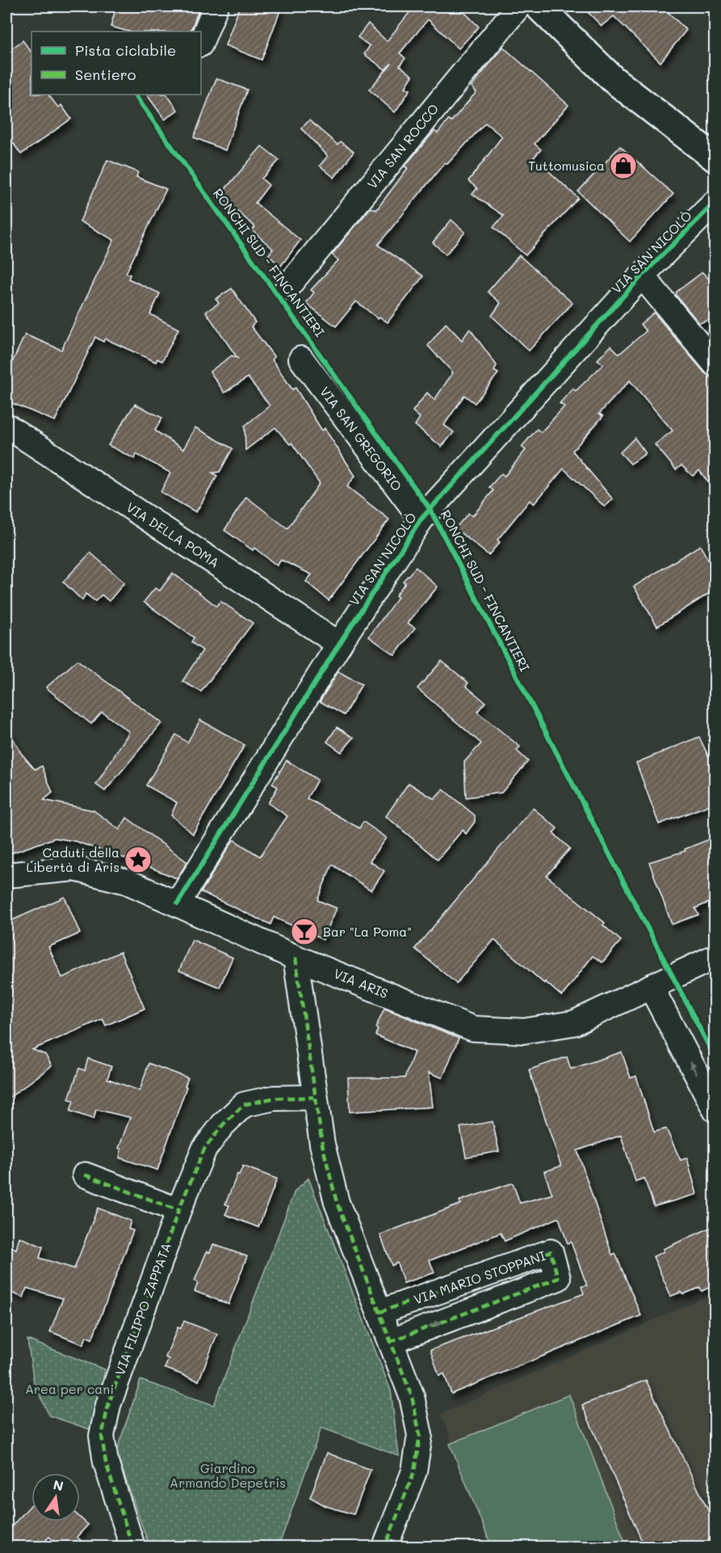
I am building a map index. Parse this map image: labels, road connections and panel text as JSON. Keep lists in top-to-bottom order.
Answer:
{
  "streets": {
    "street": [
      "VIA SAN ROCCO",
      "VIA SAN NICOLÒ",
      "VIA SAN GREGORIO",
      "VIA DELLA POMA",
      "VIA ARIS",
      "VIA MARIO STOPPANI",
      "VIA FILIPPO ZAPPATA"
    ],
    "cycle path": ["RONCHI SUD - FINCANTIERI"]
  },
  "crossings": [
    ["VIA SAN NICOLÒ", "VIA SAN GREGORIO"],
    ["VIA SAN NICOLÒ", "VIA DELLA POMA"],
    ["VIA SAN NICOLÒ", "VIA ARIS"]
  ],
  "parks": ["Area per cani", "Giardino Armando Depetris"],
  "places": {
    "shop": ["Tuttomusica"],
    "place": ["Caduti della Libertà di Aris"],
    "bar": ["Bar \"La Poma\""]
  },
  "legend": ["Pista ciclabile", "Sentiero"],
  "north": "top"
}
